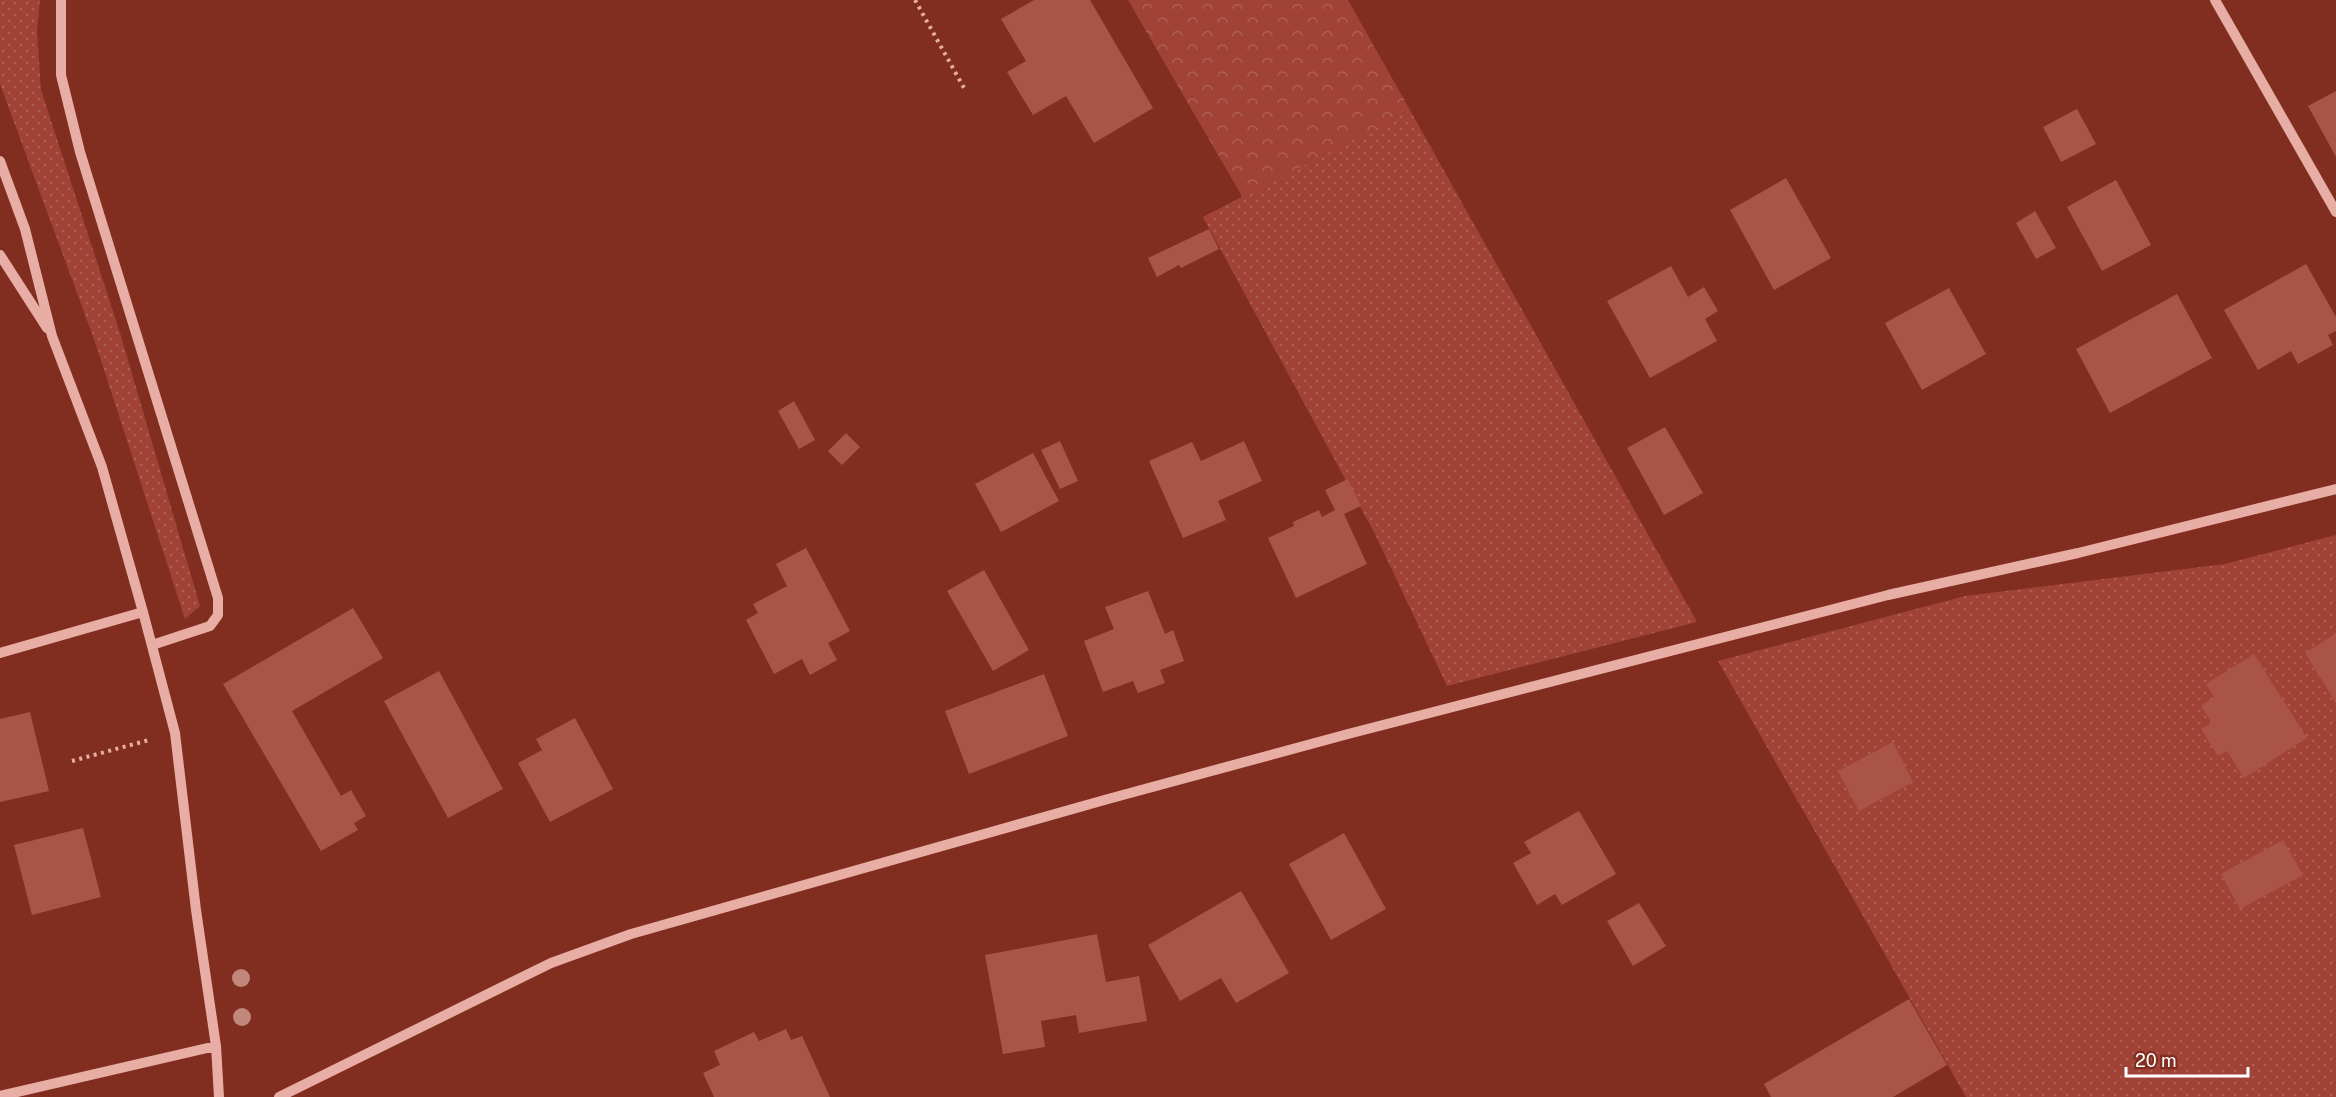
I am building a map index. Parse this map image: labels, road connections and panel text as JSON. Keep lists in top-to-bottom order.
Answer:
{
  "scale_bar": "20 m"
}
